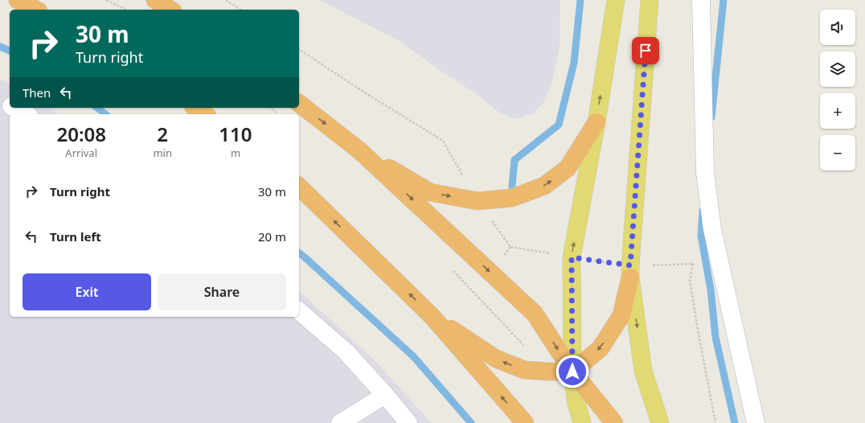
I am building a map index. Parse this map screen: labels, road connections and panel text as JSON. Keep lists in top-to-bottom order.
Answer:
{
  "page": {
    "map_buttons": ["+", "−"],
    "turn": ["30 m", "Turn right"],
    "then": "Then",
    "eta": [
      "20:08",
      "Arrival",
      "2",
      "min",
      "110",
      "m"
    ],
    "list": [
      {
        "name": "Turn right",
        "value": "30 m"
      },
      {
        "name": "Turn left",
        "value": "20 m"
      }
    ],
    "buttons": ["Exit", "Share"]
  }
}
